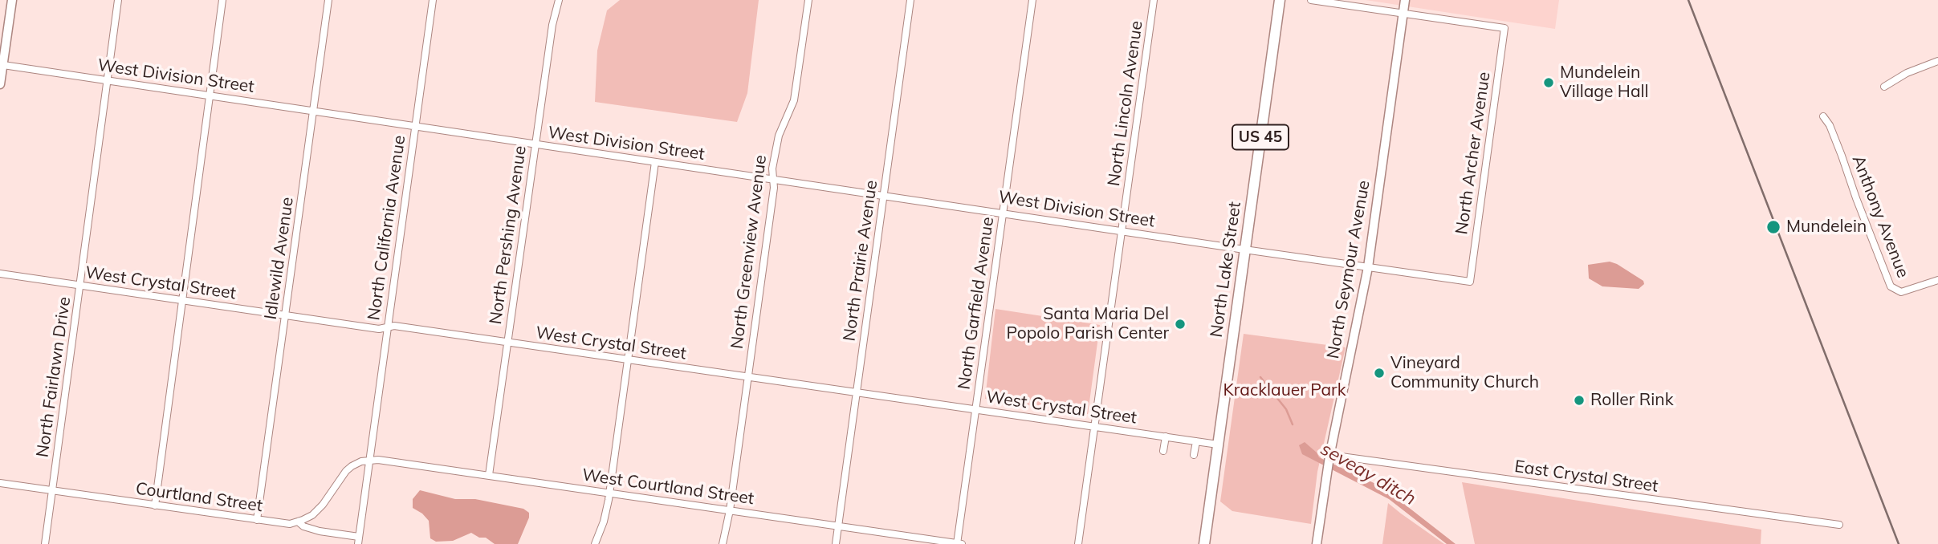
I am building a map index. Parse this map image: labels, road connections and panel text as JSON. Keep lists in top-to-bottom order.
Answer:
{
  "streets": {
    "main road": ["US 45", "North Lake Street"],
    "street": [
      "West Division Street",
      "North Lincoln Avenue",
      "North Archer Avenue",
      "Anthony Avenue",
      "North California Avenue",
      "North Pershing Avenue",
      "North Greenview Avenue",
      "Idlewild Avenue",
      "North Prairie Avenue",
      "North Seymour Avenue",
      "West Crystal Street",
      "North Garfield Avenue",
      "North Fairlawn Drive",
      "East Crystal Street",
      "West Courtland Street",
      "Courtland Street"
    ]
  },
  "crossings": [
    ["West Division Street", "North Lincoln Avenue"],
    ["West Division Street", "North Archer Avenue"],
    ["West Division Street", "North California Avenue"],
    ["West Division Street", "North Pershing Avenue"],
    ["West Division Street", "North Greenview Avenue"],
    ["West Division Street", "Idlewild Avenue"],
    ["West Division Street", "North Prairie Avenue"],
    ["West Division Street", "North Lake Street"],
    ["West Division Street", "North Seymour Avenue"],
    ["West Division Street", "North Garfield Avenue"],
    ["West Division Street", "North Fairlawn Drive"],
    ["North Lincoln Avenue", "West Crystal Street"],
    ["North Archer Avenue", "North Seymour Avenue"],
    ["North California Avenue", "West Crystal Street"],
    ["North California Avenue", "West Courtland Street"],
    ["North Pershing Avenue", "West Crystal Street"],
    ["North Pershing Avenue", "West Courtland Street"],
    ["North Greenview Avenue", "West Crystal Street"],
    ["North Greenview Avenue", "West Courtland Street"],
    ["Idlewild Avenue", "West Crystal Street"],
    ["Idlewild Avenue", "Courtland Street"],
    ["North Prairie Avenue", "West Crystal Street"],
    ["North Prairie Avenue", "West Courtland Street"],
    ["North Lake Street", "West Crystal Street"],
    ["North Seymour Avenue", "East Crystal Street"],
    ["West Crystal Street", "North Garfield Avenue"],
    ["West Crystal Street", "North Fairlawn Drive"],
    ["North Garfield Avenue", "West Courtland Street"],
    ["North Fairlawn Drive", "Courtland Street"]
  ],
  "water": ["seveay ditch"],
  "parks": ["Kracklauer Park"],
  "places": [
    "Mundelein Village Hall",
    "Mundelein",
    "Santa Maria Del Popolo Parish Center",
    "Vineyard Community Church",
    "Roller Rink"
  ]
}
